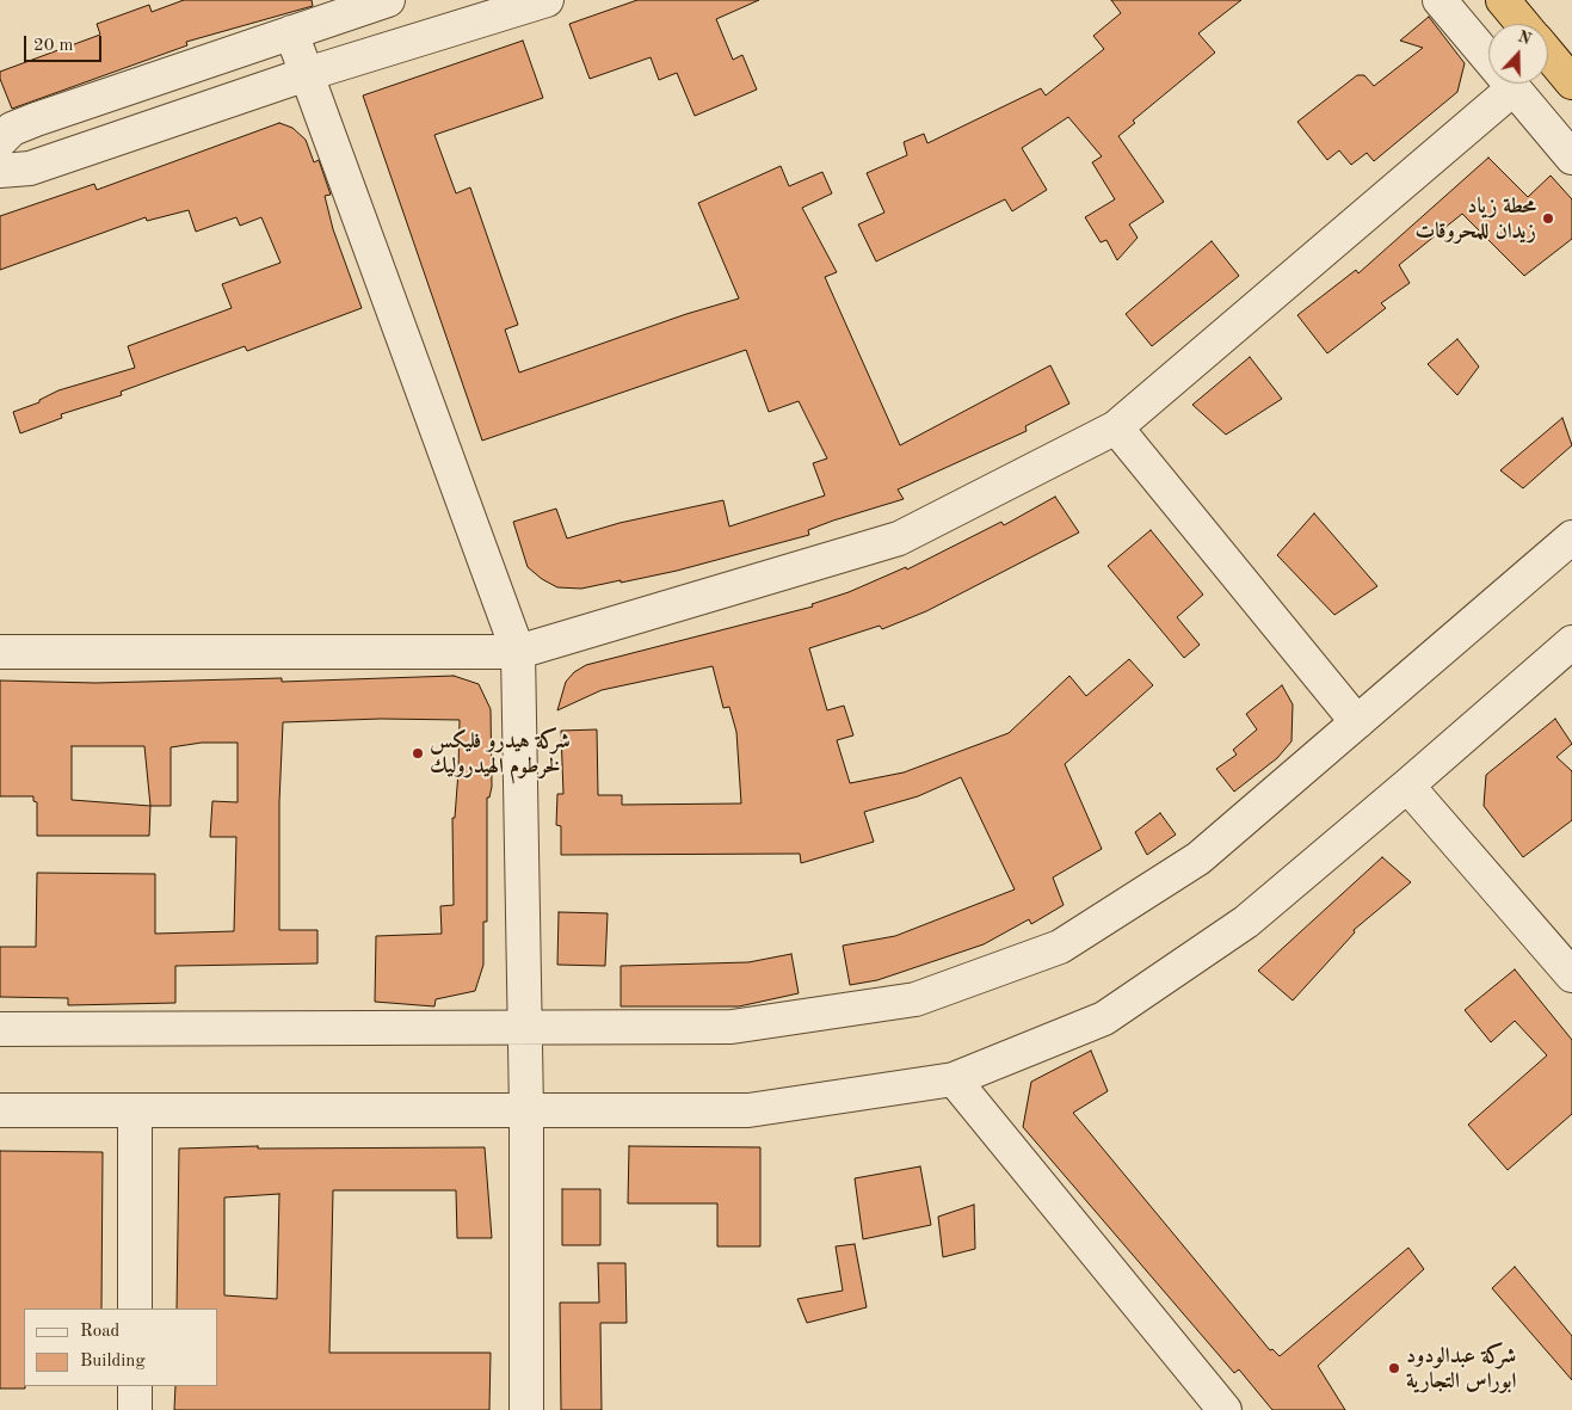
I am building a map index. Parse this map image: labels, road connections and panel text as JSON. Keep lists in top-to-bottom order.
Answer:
{
  "places": ["محطة زياد زيدان للمحروقات", "شركة هيدرو فليكس لخرطوم الهيدروليك", "شركة عبدالودود ابوراس التجارية"],
  "legend": ["Road", "Building"],
  "scale_bar": "20 m",
  "north": "top"
}
